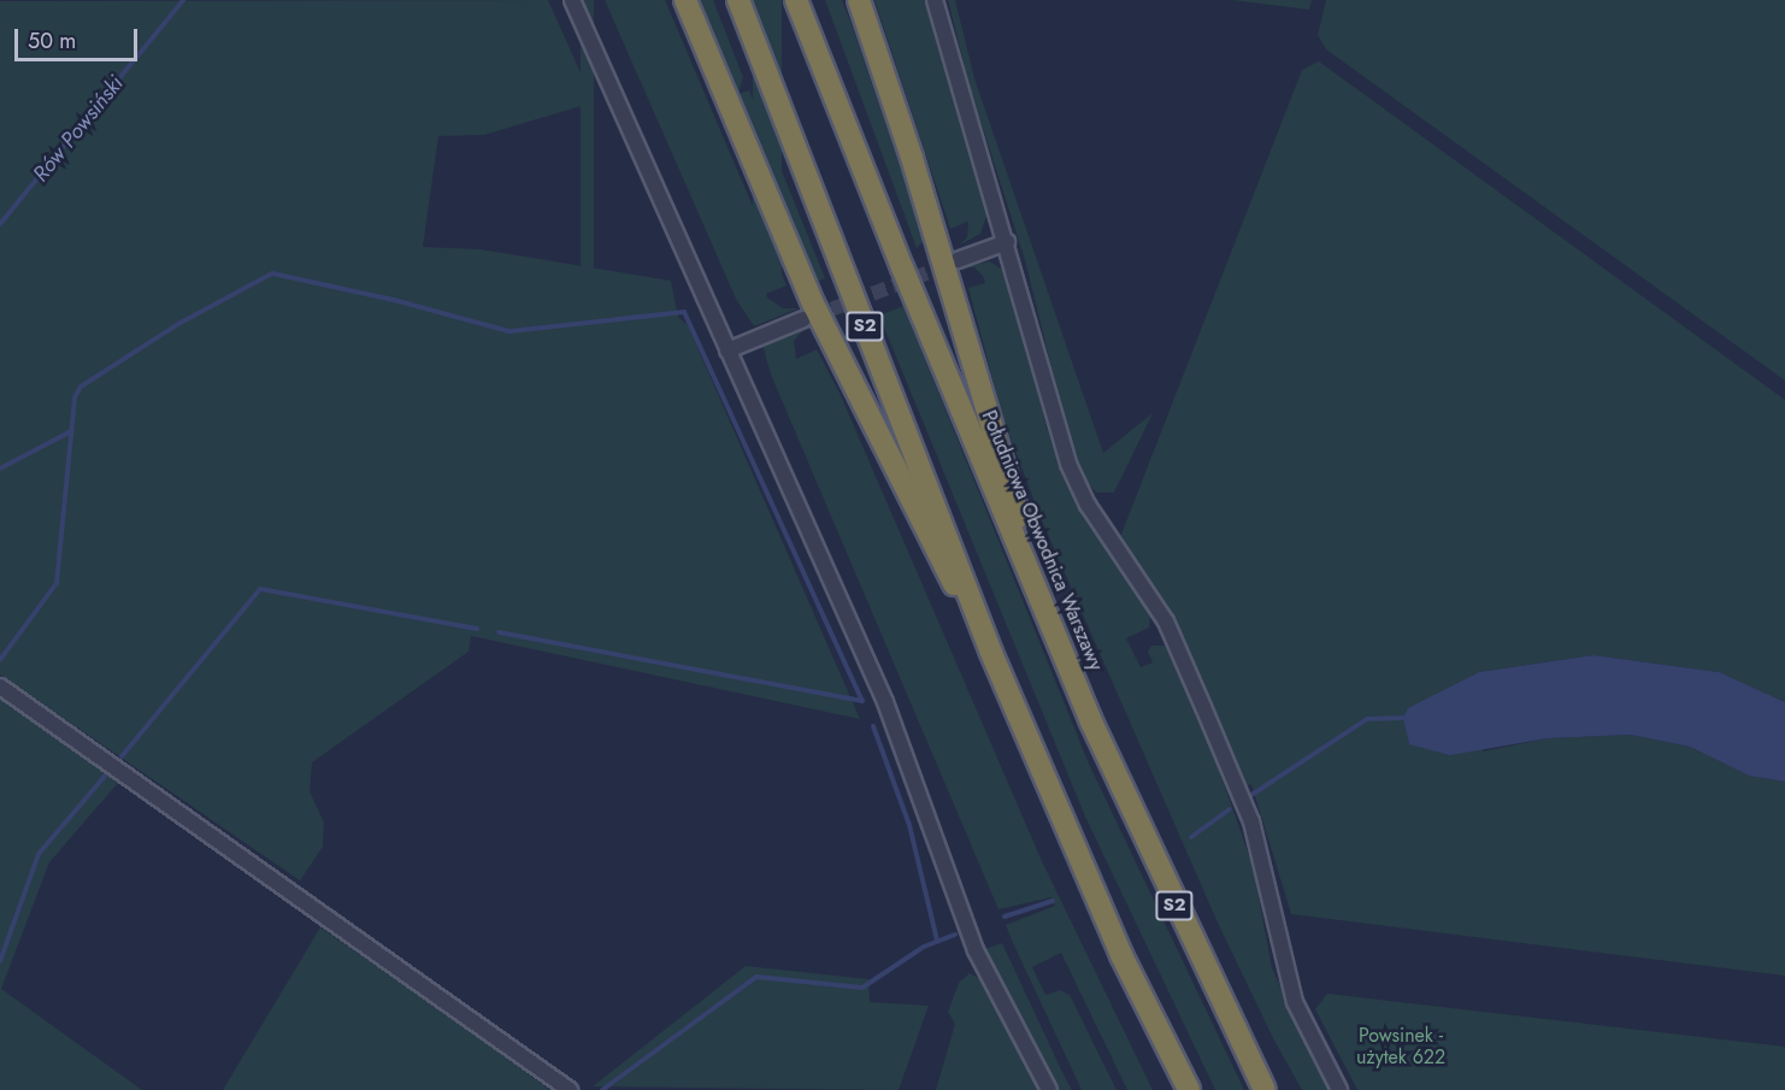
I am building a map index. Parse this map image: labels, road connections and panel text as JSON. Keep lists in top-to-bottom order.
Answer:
{
  "streets": {
    "highway": ["S2", "Południowa Obwodnica Warszawy"]
  },
  "water": ["Rów Powsiński"],
  "parks": ["Powsinek - użytek 622"],
  "scale_bar": "50 m"
}
